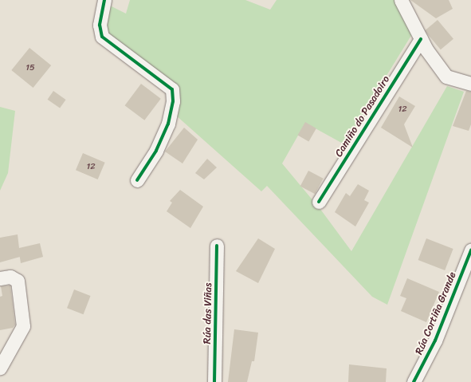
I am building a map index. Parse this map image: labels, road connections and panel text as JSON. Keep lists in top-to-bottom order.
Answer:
{
  "streets": {
    "street": ["Camiño do Pasadoiro", "Rúa das Viñas", "Rúa Cortiña Grande"]
  },
  "house_numbers": ["15", "12", "12"]
}
